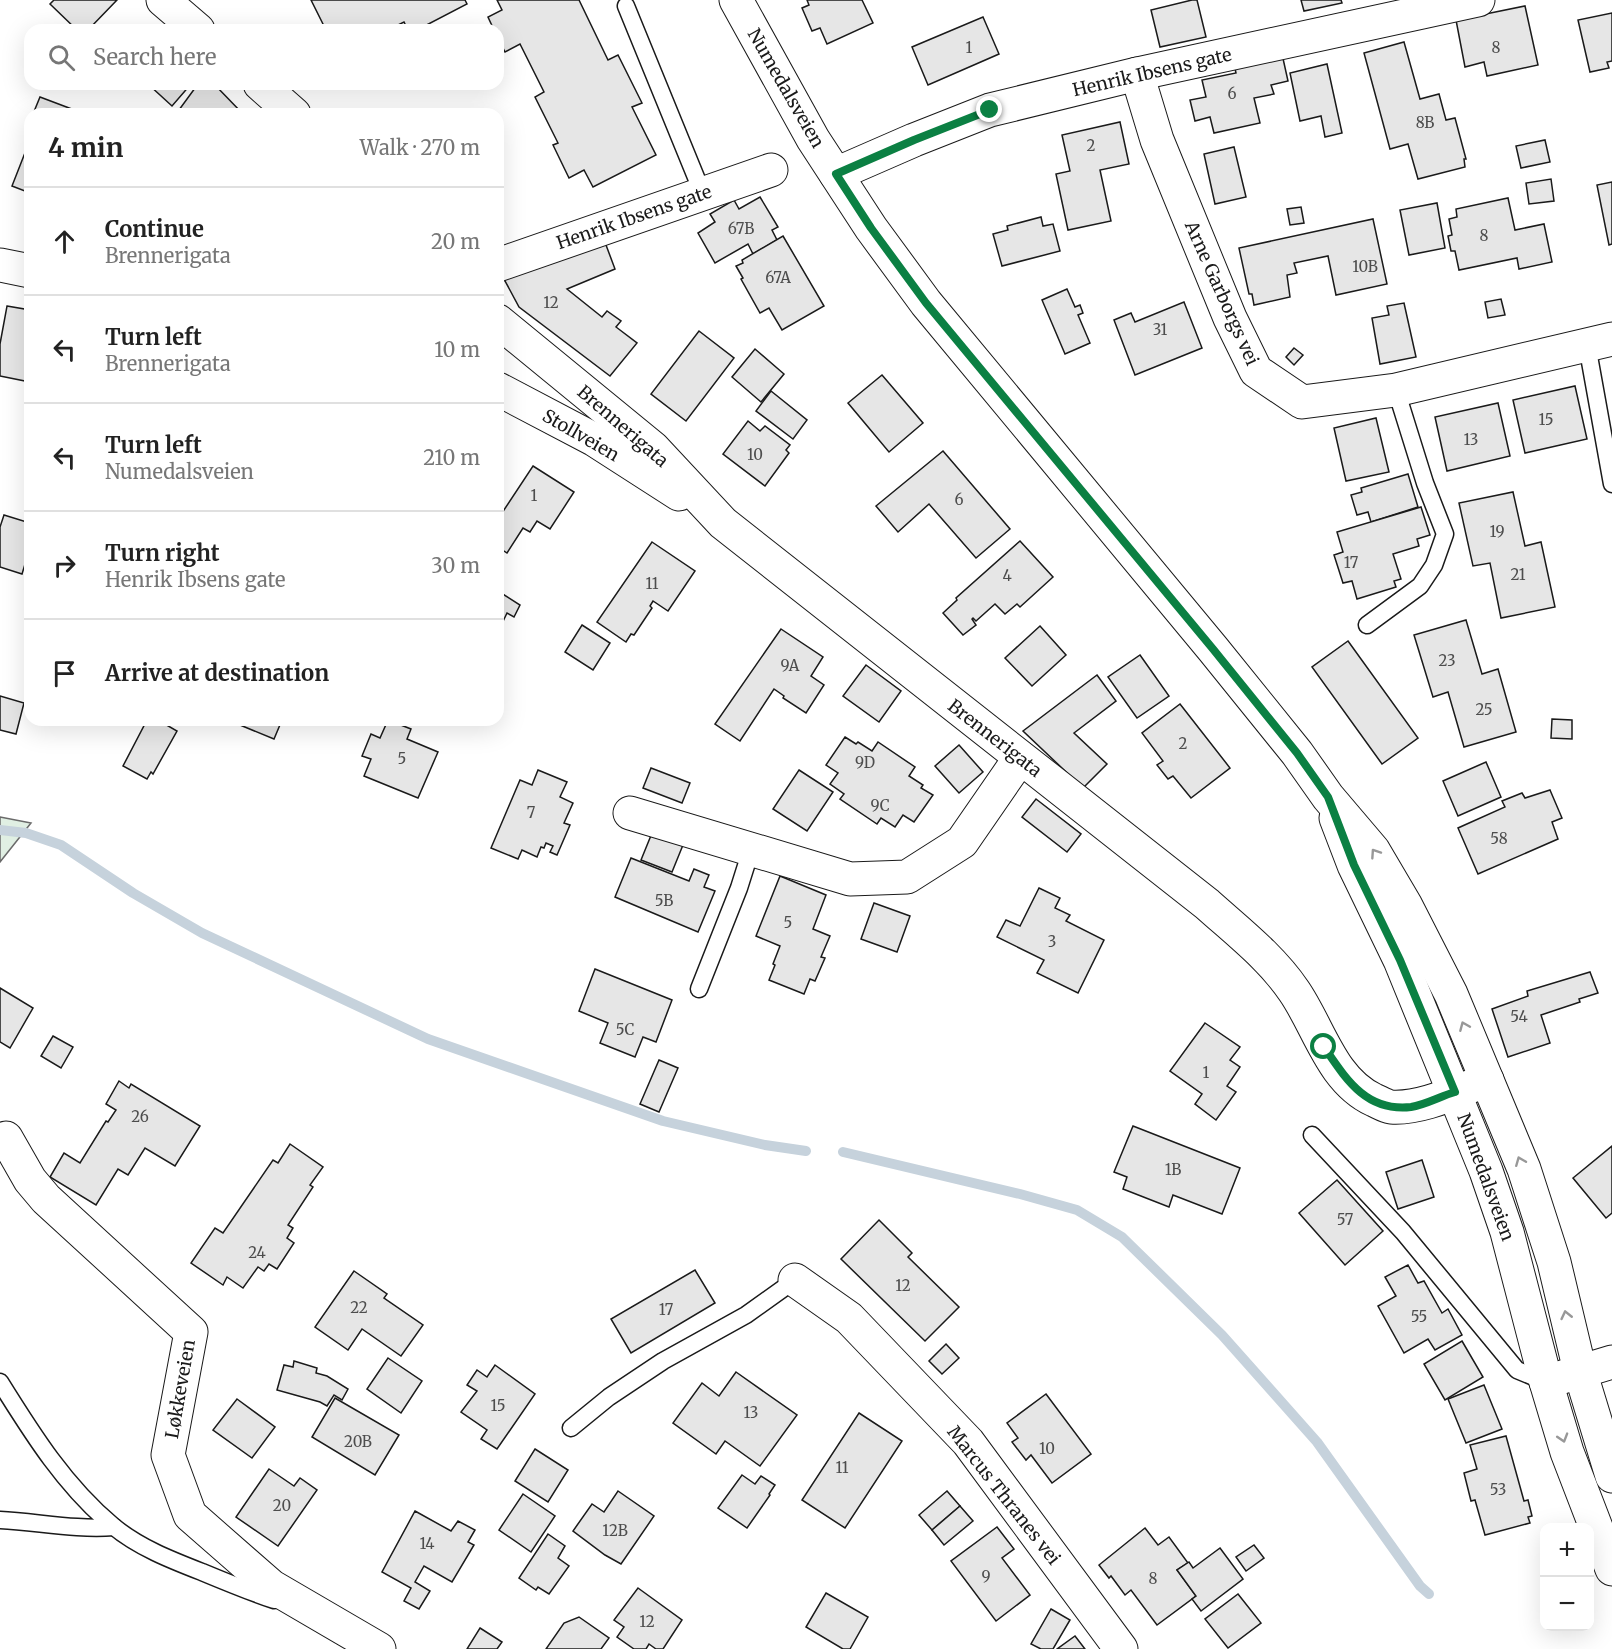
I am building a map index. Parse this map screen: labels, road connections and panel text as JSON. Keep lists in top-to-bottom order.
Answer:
{
  "streets": {
    "street": [
      "Henrik Ibsens gate",
      "Numedalsveien",
      "Arne Garborgs vei",
      "Brennerigata",
      "Stollveien",
      "Løkkeveien",
      "Marcus Thranes vei"
    ]
  },
  "crossings": [
    ["Henrik Ibsens gate", "Numedalsveien"],
    ["Henrik Ibsens gate", "Arne Garborgs vei"],
    ["Numedalsveien", "Brennerigata"],
    ["Brennerigata", "Stollveien"]
  ],
  "house_numbers": [
    "1",
    "8",
    "6",
    "8B",
    "2",
    "67B",
    "8",
    "10B",
    "67A",
    "12",
    "31",
    "15",
    "13",
    "10",
    "1",
    "6",
    "19",
    "17",
    "21",
    "4",
    "11",
    "23",
    "9A",
    "25",
    "2",
    "5",
    "9D",
    "9C",
    "7",
    "58",
    "5B",
    "5",
    "3",
    "54",
    "5C",
    "1",
    "26",
    "1B",
    "57",
    "24",
    "12",
    "22",
    "17",
    "55",
    "15",
    "13",
    "20B",
    "10",
    "11",
    "53",
    "20",
    "12B",
    "14",
    "9",
    "8",
    "12"
  ],
  "page": {
    "search": "Search here",
    "heading": ["4 min", "Walk · 270 m"],
    "list": [
      ["Continue", "Brennerigata", "20 m"],
      ["Turn left", "Brennerigata", "10 m"],
      ["Turn left", "Numedalsveien", "210 m"],
      ["Turn right", "Henrik Ibsens gate", "30 m"],
      "Arrive at destination"
    ],
    "map_buttons": ["+", "−"]
  }
}
